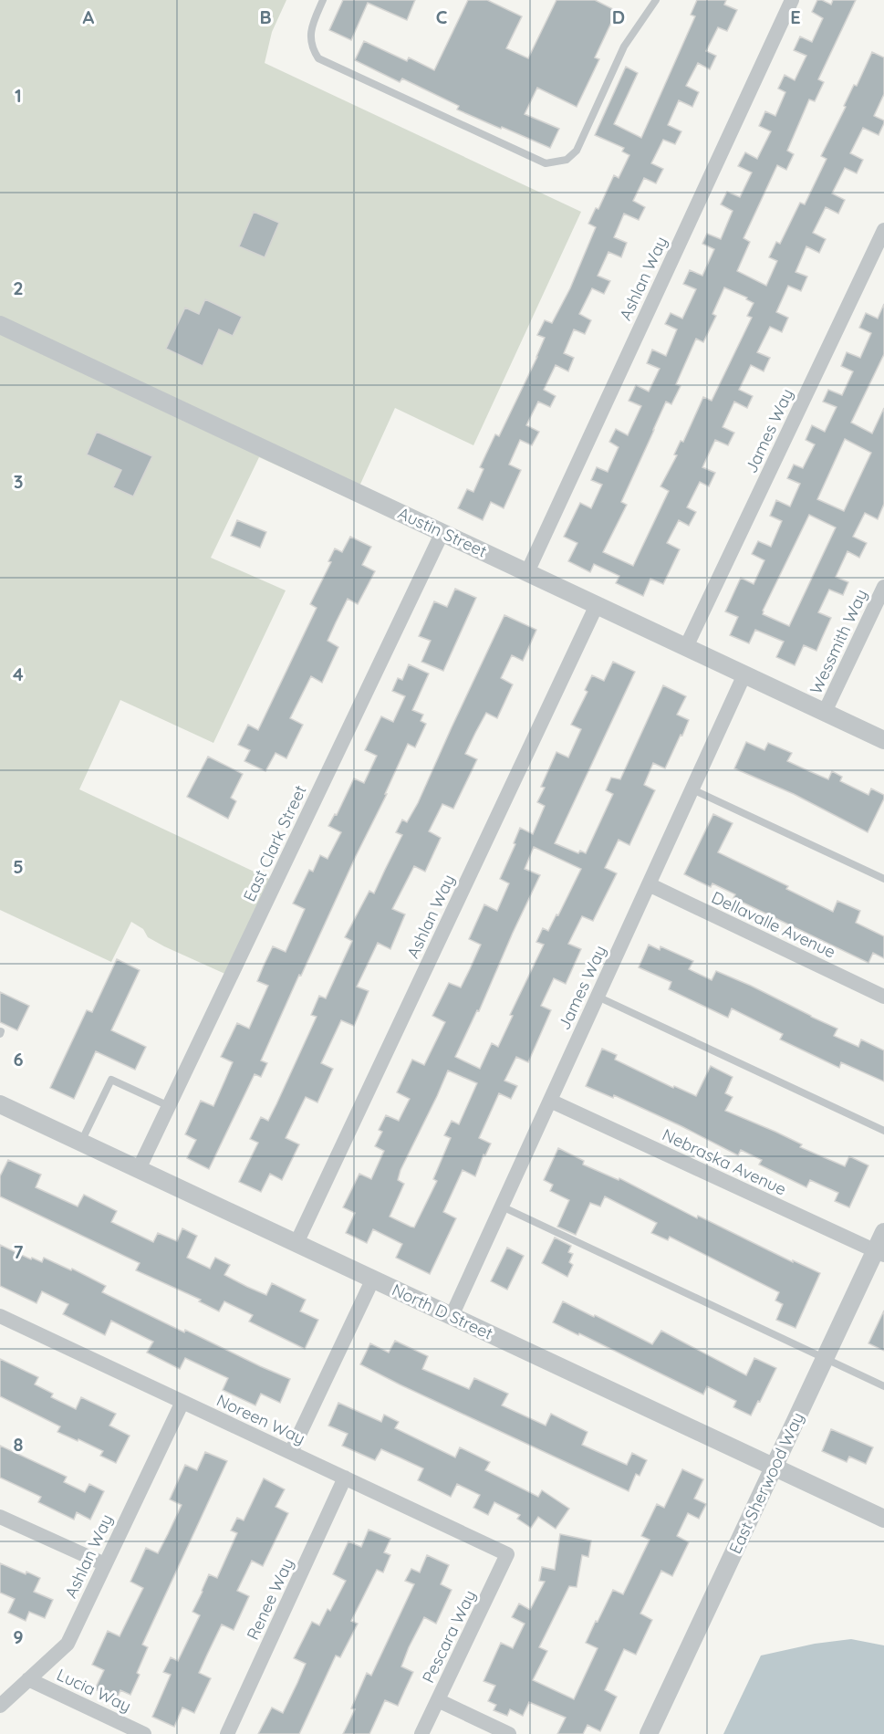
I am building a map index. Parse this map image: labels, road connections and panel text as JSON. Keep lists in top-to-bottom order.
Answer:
{
  "streets": {
    "street": [
      "Ashlan Way",
      "James Way",
      "Austin Street",
      "Wessmith Way",
      "East Clark Street",
      "Dellavalle Avenue",
      "Nebraska Avenue",
      "North D Street",
      "Noreen Way",
      "East Sherwood Way",
      "Renee Way",
      "Pescara Way",
      "Lucia Way"
    ]
  },
  "crossings": [
    ["Ashlan Way", "Austin Street"],
    ["Ashlan Way", "North D Street"],
    ["Ashlan Way", "Noreen Way"],
    ["Ashlan Way", "Lucia Way"],
    ["James Way", "Austin Street"],
    ["James Way", "Dellavalle Avenue"],
    ["James Way", "Nebraska Avenue"],
    ["James Way", "North D Street"],
    ["Austin Street", "Wessmith Way"],
    ["Austin Street", "East Clark Street"],
    ["East Clark Street", "North D Street"],
    ["Nebraska Avenue", "East Sherwood Way"],
    ["North D Street", "East Sherwood Way"],
    ["Noreen Way", "Renee Way"],
    ["Noreen Way", "Pescara Way"]
  ],
  "grid": {
    "columns": [
      "A",
      "B",
      "C",
      "D",
      "E"
    ],
    "rows": [
      "1",
      "2",
      "3",
      "4",
      "5",
      "6",
      "7",
      "8",
      "9"
    ]
  }
}
